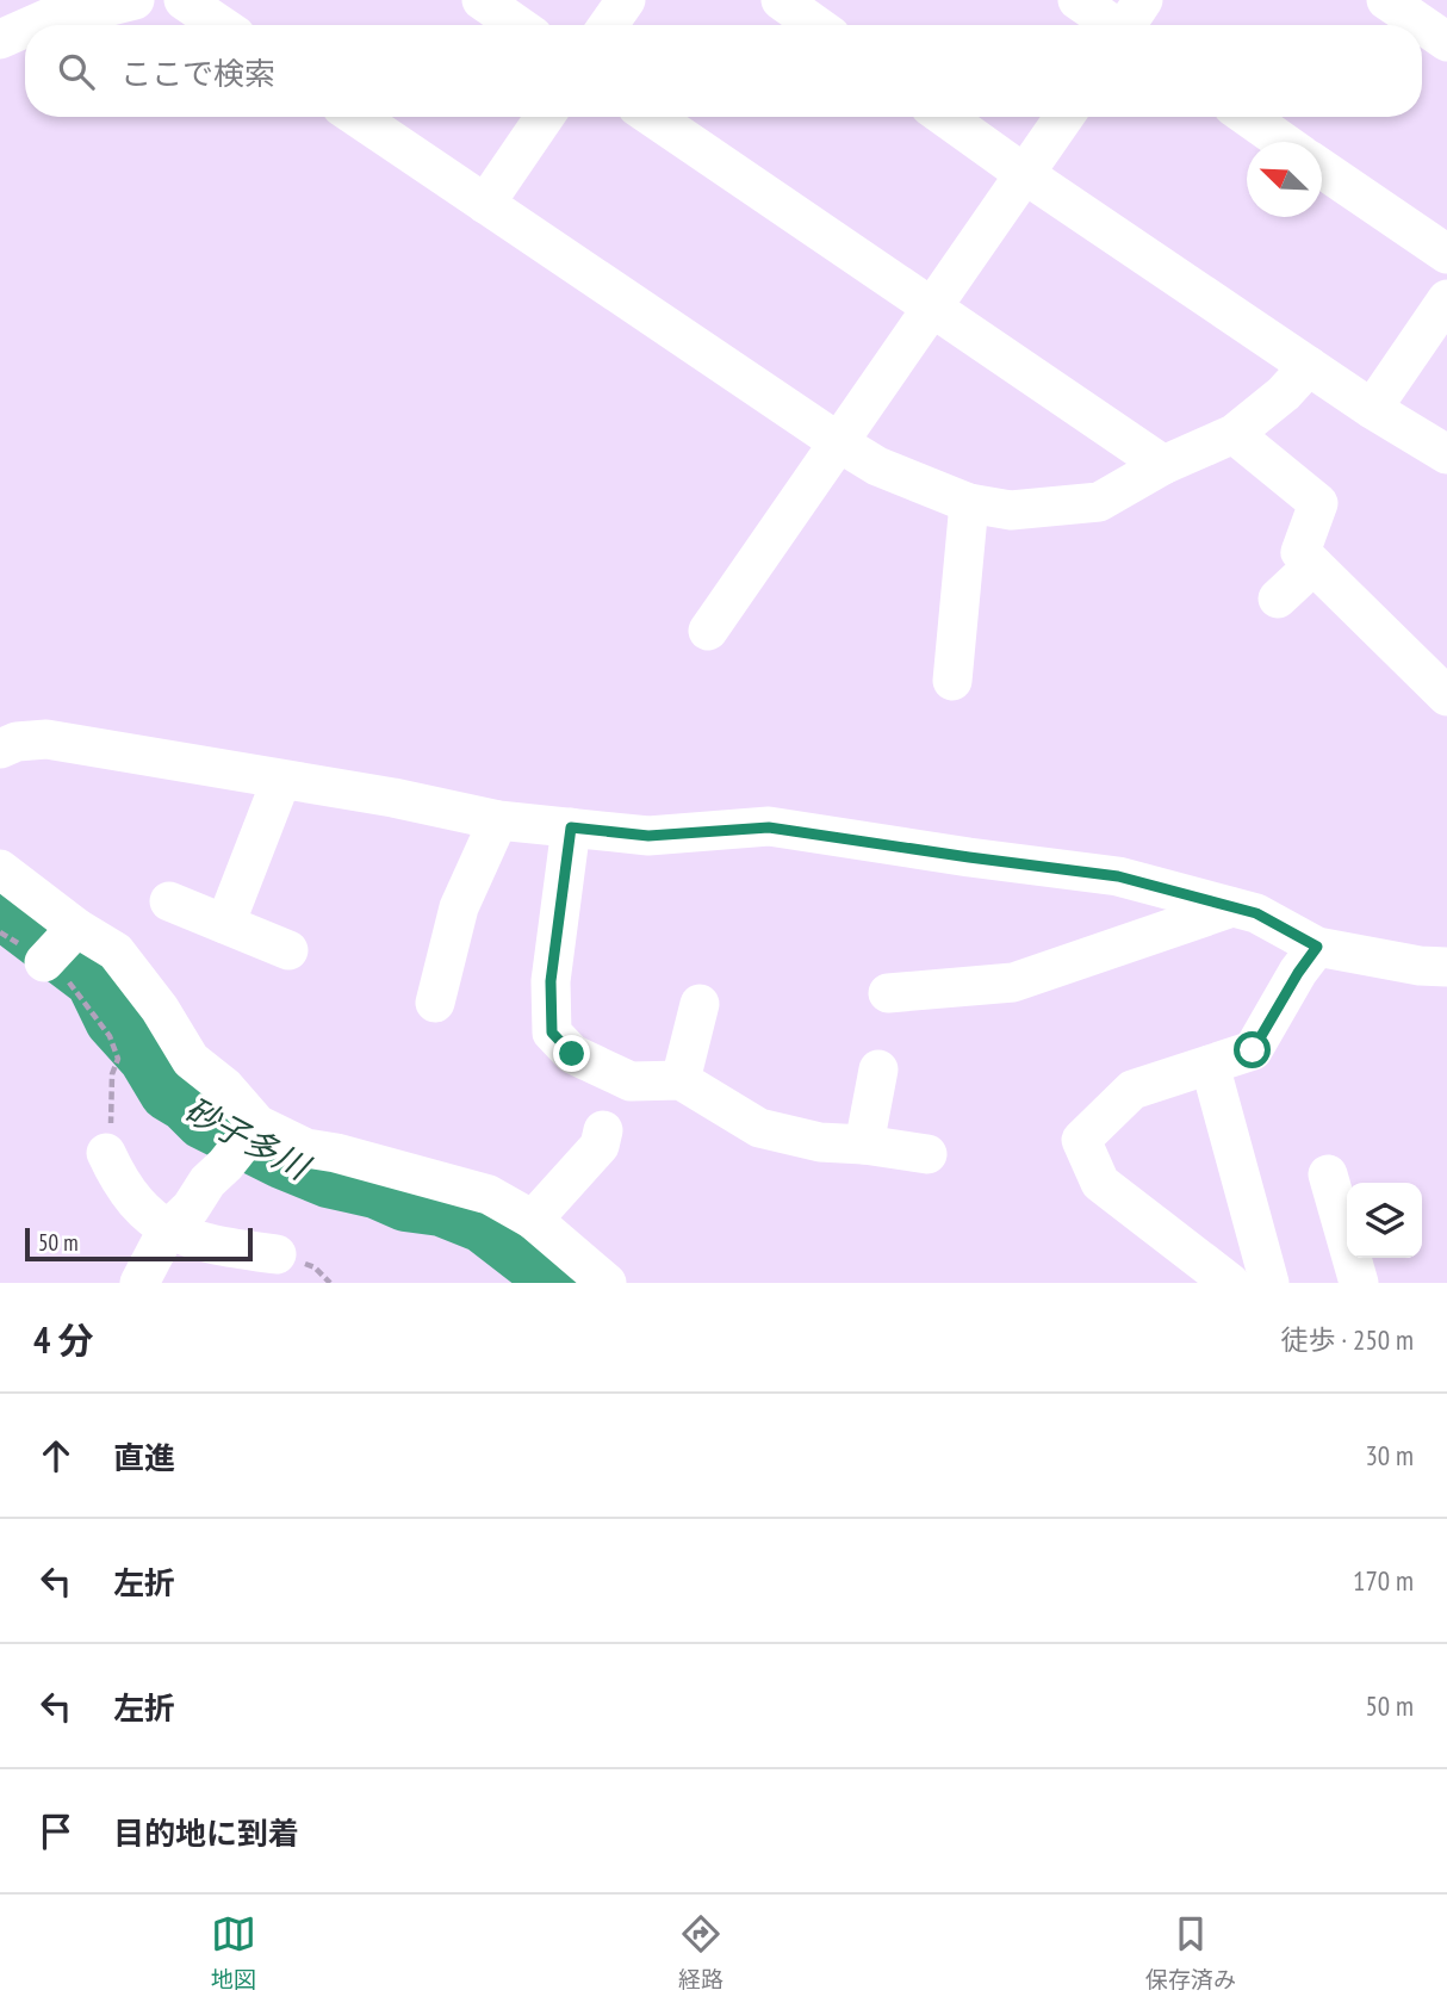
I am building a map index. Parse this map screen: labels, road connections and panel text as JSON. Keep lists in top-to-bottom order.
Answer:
{
  "water": ["砂子多川"],
  "scale_bar": "50 m",
  "north": "top left",
  "page": {
    "search": "ここで検索",
    "scale": "50 m",
    "heading": ["4 分", "徒歩 · 250 m"],
    "list": [
      ["直進", "30 m"],
      ["左折", "170 m"],
      ["左折", "50 m"],
      "目的地に到着"
    ],
    "nav": ["地図", "経路", "保存済み"]
  }
}
